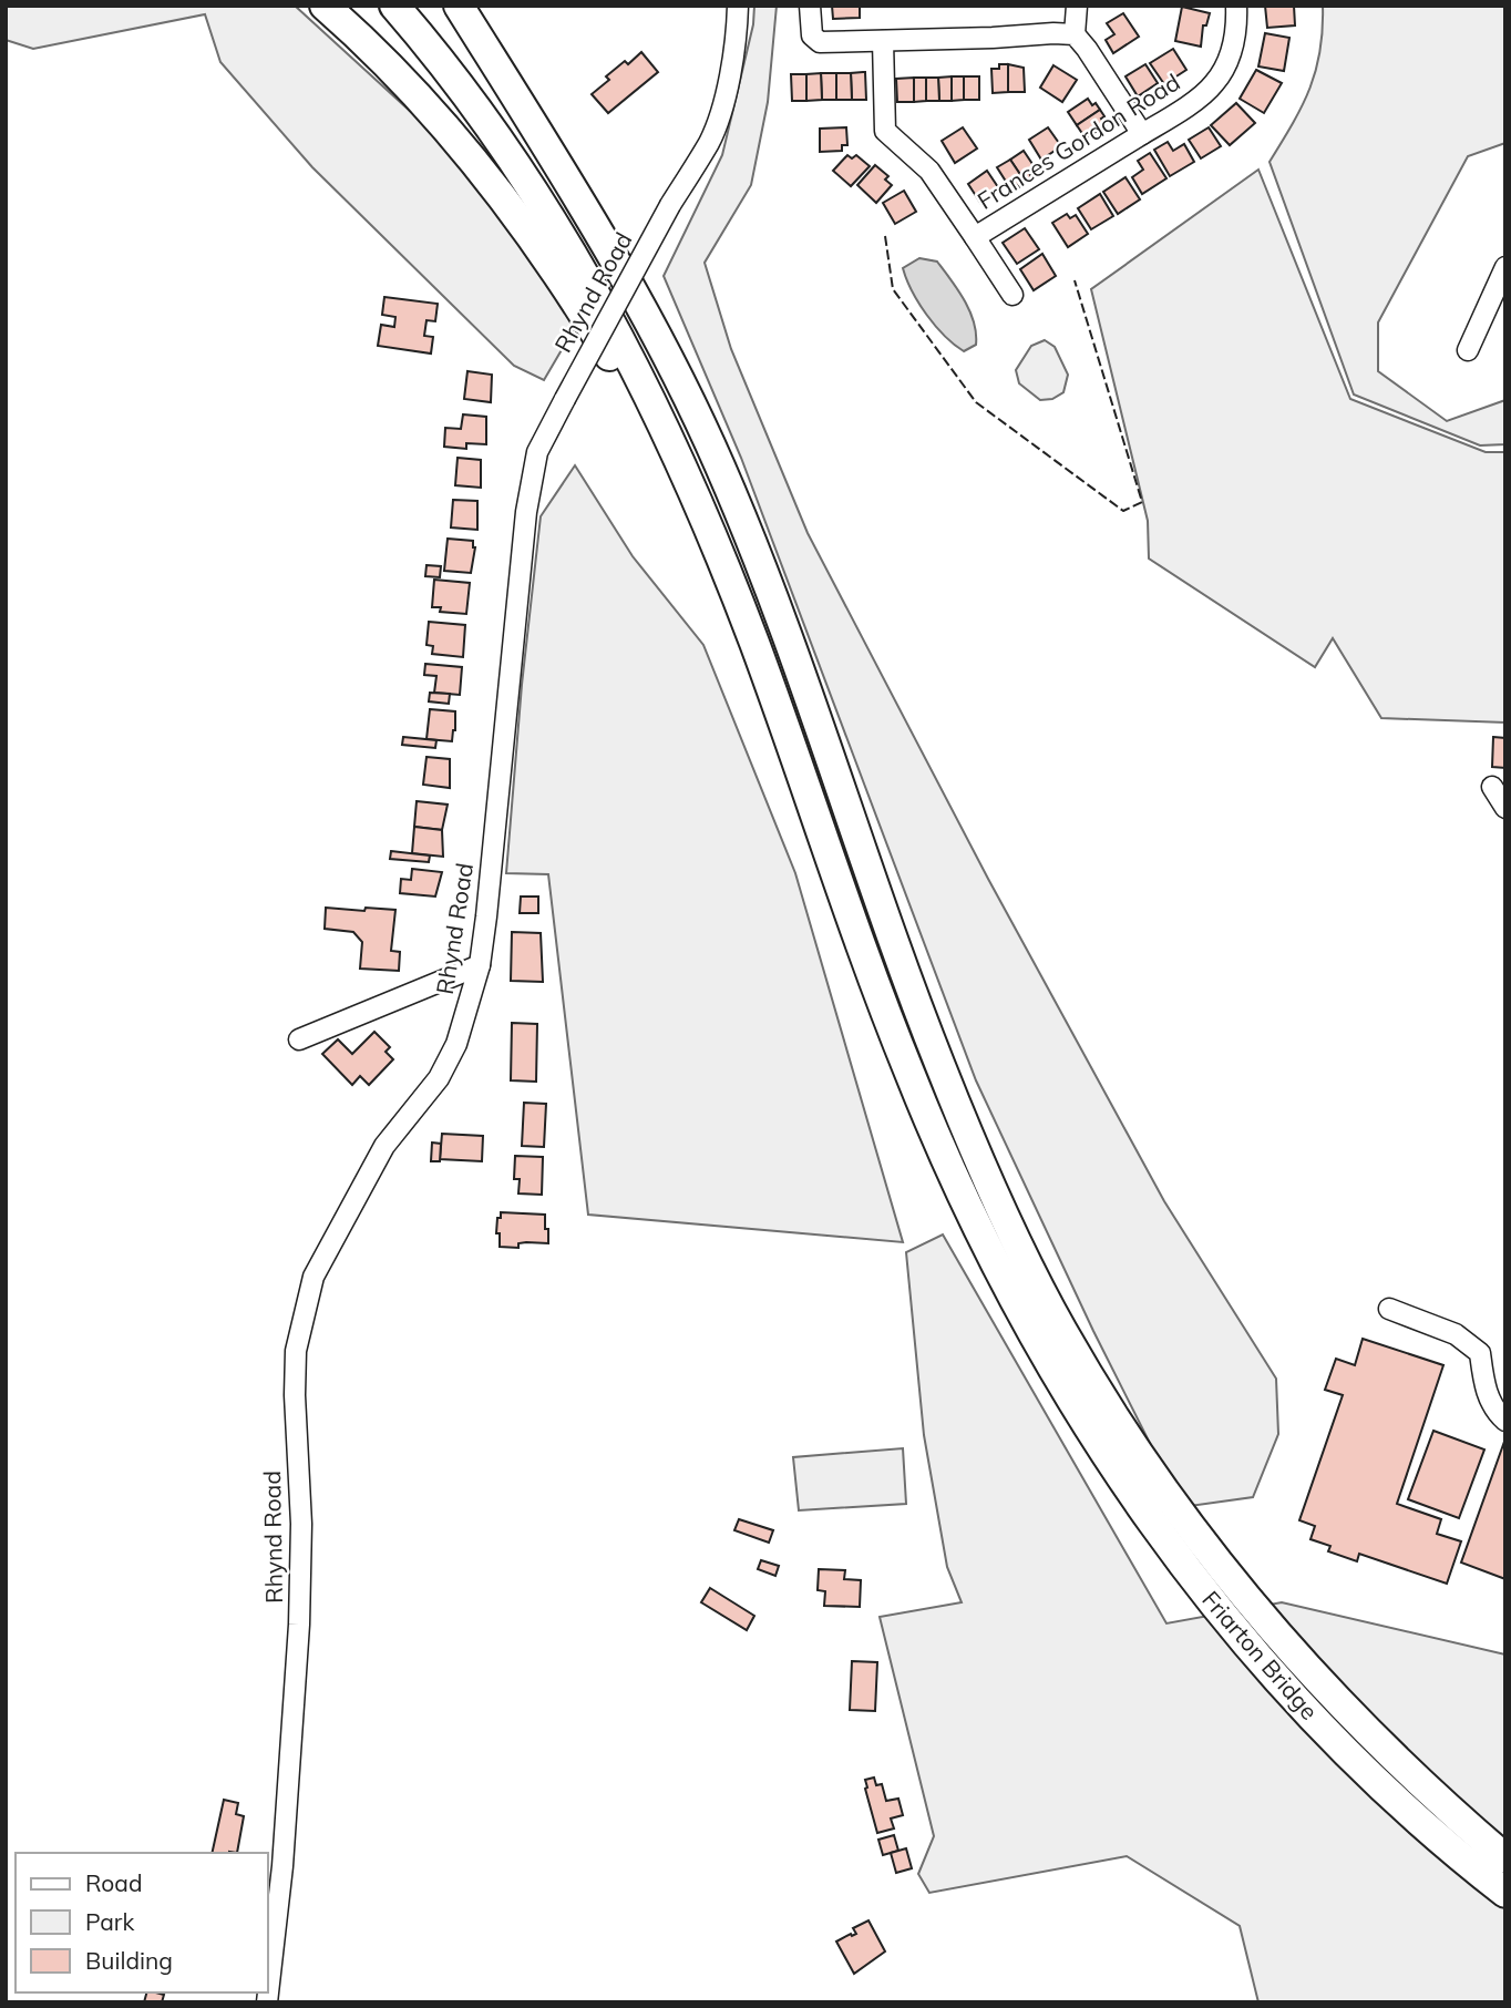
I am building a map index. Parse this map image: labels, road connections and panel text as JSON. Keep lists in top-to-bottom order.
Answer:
{
  "streets": {
    "highway": ["Friarton Bridge"],
    "street": ["Frances Gordon Road", "Rhynd Road"]
  },
  "legend": ["Road", "Park", "Building"]
}
